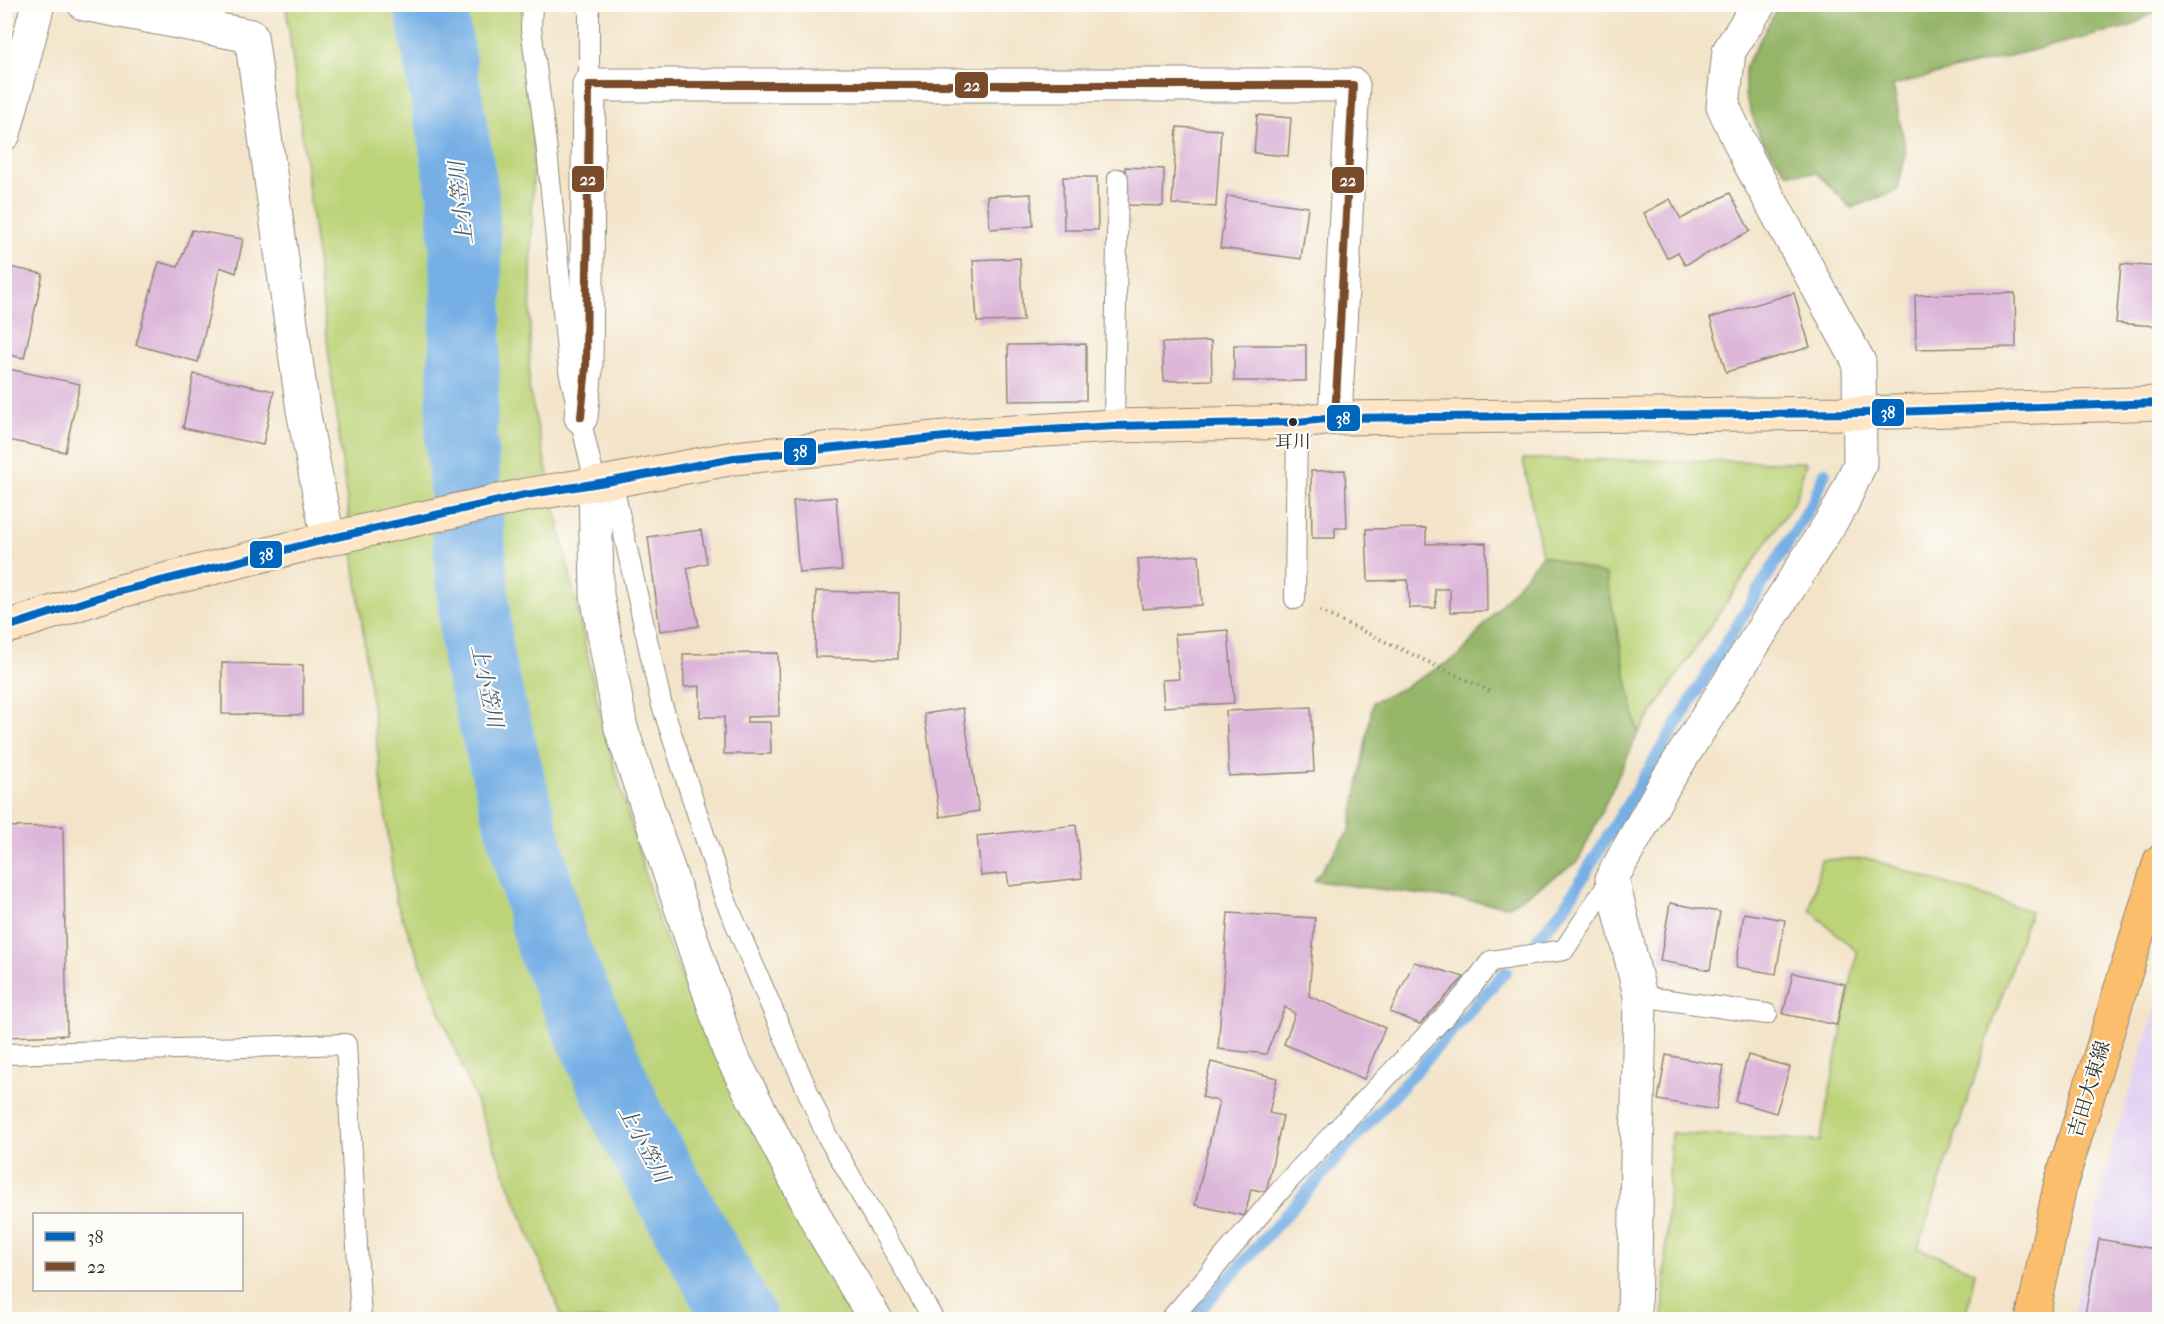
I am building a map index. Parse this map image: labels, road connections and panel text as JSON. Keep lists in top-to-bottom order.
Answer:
{
  "streets": {
    "main road": ["吉田大東線"]
  },
  "water": ["上小笠川"],
  "places": ["耳川"],
  "lines": ["transit line 22", "transit line 38"],
  "legend": ["38", "22"]
}
